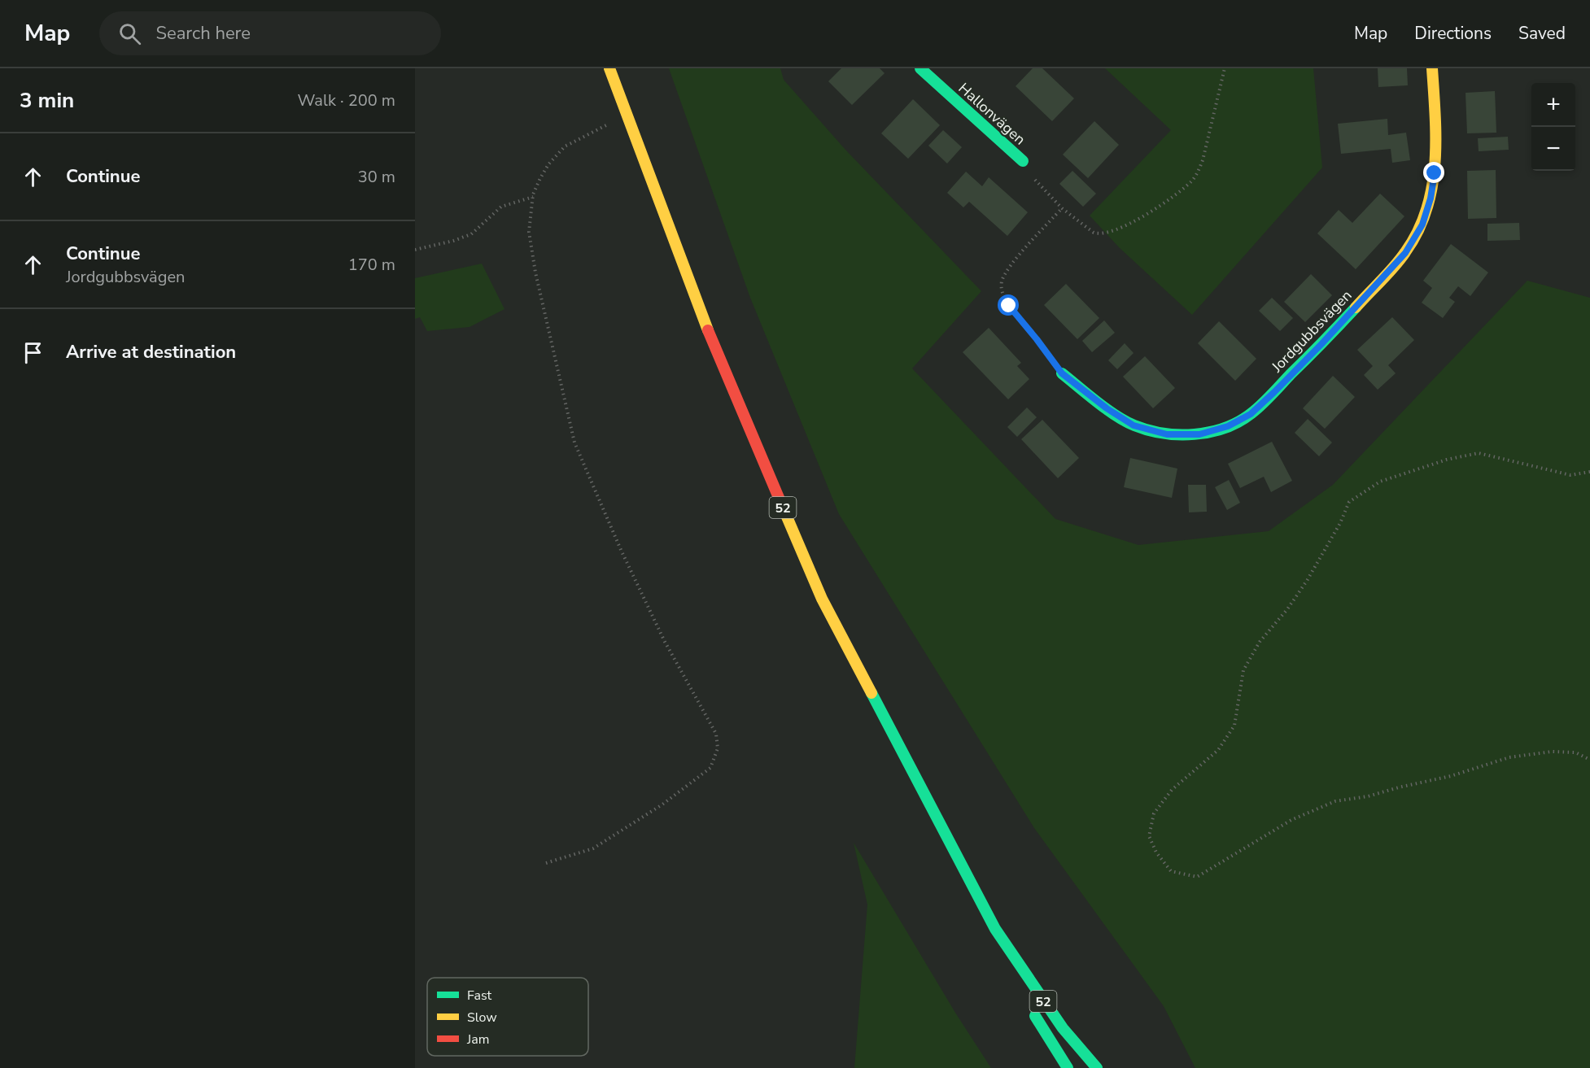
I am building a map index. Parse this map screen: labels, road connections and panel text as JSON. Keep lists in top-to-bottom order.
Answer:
{
  "streets": {
    "main road": ["Hallonvägen", "Jordgubbsvägen", "52"]
  },
  "legend": ["Fast", "Slow", "Jam"],
  "page": {
    "header": "Map",
    "search": "Search here",
    "nav": ["Map", "Directions", "Saved"],
    "heading": ["3 min", "Walk · 200 m"],
    "map_buttons": ["+", "−"],
    "list": [
      ["Continue", "30 m"],
      ["Continue", "Jordgubbsvägen", "170 m"],
      "Arrive at destination"
    ]
  }
}
